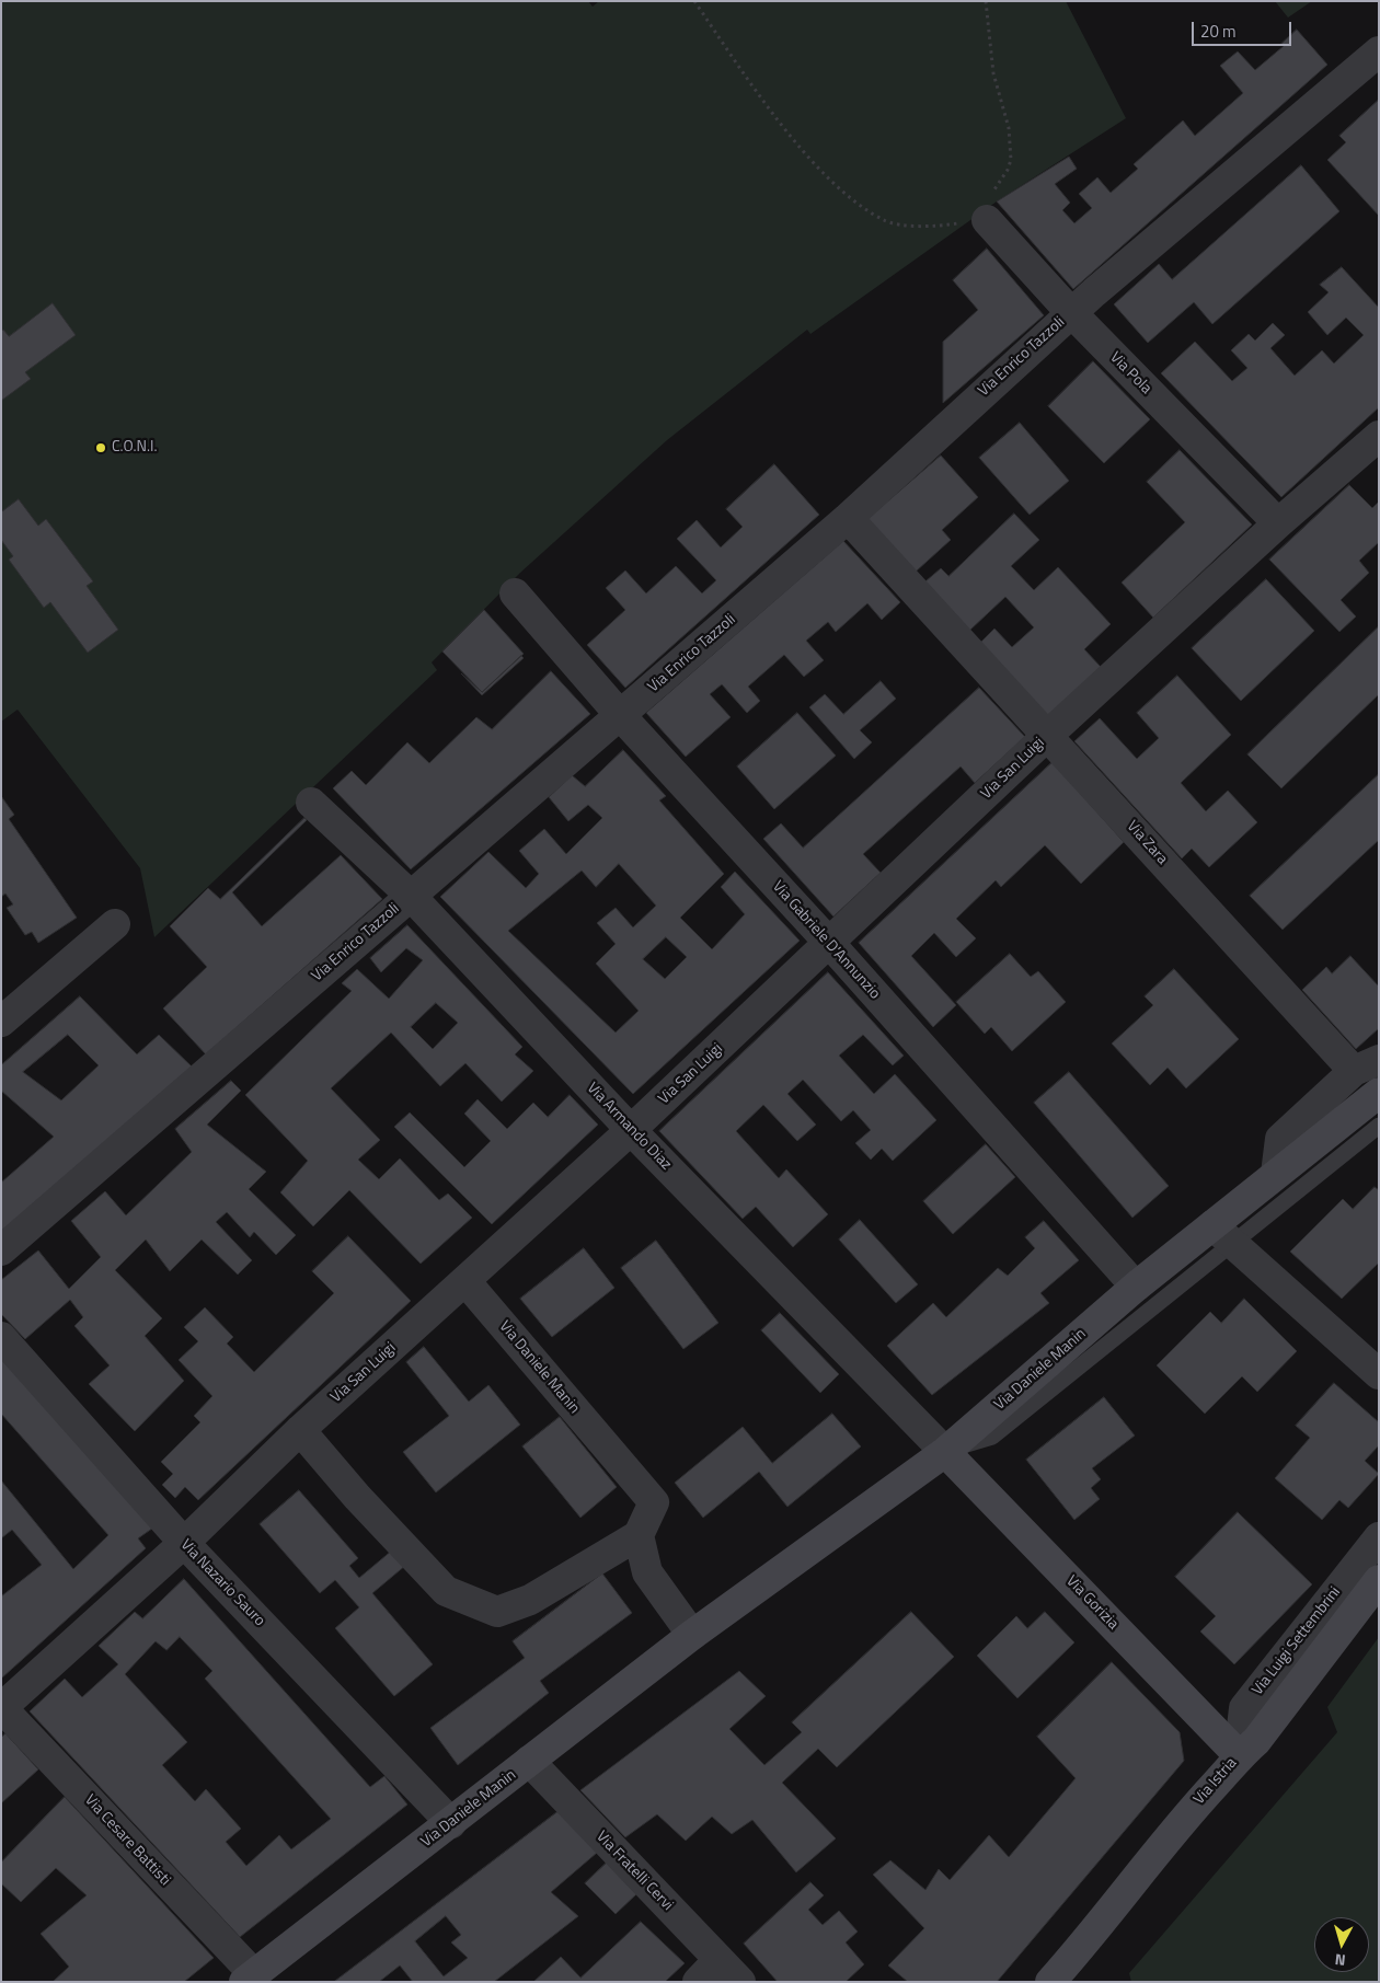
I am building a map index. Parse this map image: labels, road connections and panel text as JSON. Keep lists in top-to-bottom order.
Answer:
{
  "streets": {
    "main road": ["Via Daniele Manin", "Via Gorizia", "Via Istria"],
    "street": [
      "Via Enrico Tazzoli",
      "Via Pola",
      "Via San Luigi",
      "Via Zara",
      "Via Gabriele D'Annunzio",
      "Via Armando Diaz",
      "Via Nazario Sauro",
      "Via Luigi Settembrini",
      "Via Cesare Battisti",
      "Via Fratelli Cervi"
    ]
  },
  "crossings": [
    ["Via Enrico Tazzoli", "Via Pola"],
    ["Via Enrico Tazzoli", "Via Zara"],
    ["Via Enrico Tazzoli", "Via Gabriele D'Annunzio"],
    ["Via Enrico Tazzoli", "Via Armando Diaz"],
    ["Via Pola", "Via San Luigi"],
    ["Via San Luigi", "Via Zara"],
    ["Via San Luigi", "Via Gabriele D'Annunzio"],
    ["Via San Luigi", "Via Armando Diaz"],
    ["Via San Luigi", "Via Daniele Manin"],
    ["Via San Luigi", "Via Nazario Sauro"],
    ["Via San Luigi", "Via Cesare Battisti"],
    ["Via Zara", "Via Daniele Manin"],
    ["Via Gabriele D'Annunzio", "Via Daniele Manin"],
    ["Via Armando Diaz", "Via Daniele Manin"],
    ["Via Armando Diaz", "Via Gorizia"],
    ["Via Daniele Manin", "Via Nazario Sauro"],
    ["Via Daniele Manin", "Via Gorizia"],
    ["Via Daniele Manin", "Via Cesare Battisti"],
    ["Via Daniele Manin", "Via Fratelli Cervi"],
    ["Via Gorizia", "Via Luigi Settembrini"],
    ["Via Gorizia", "Via Istria"],
    ["Via Luigi Settembrini", "Via Istria"]
  ],
  "places": ["C.O.N.I."],
  "scale_bar": "20 m",
  "north": "bottom"
}
